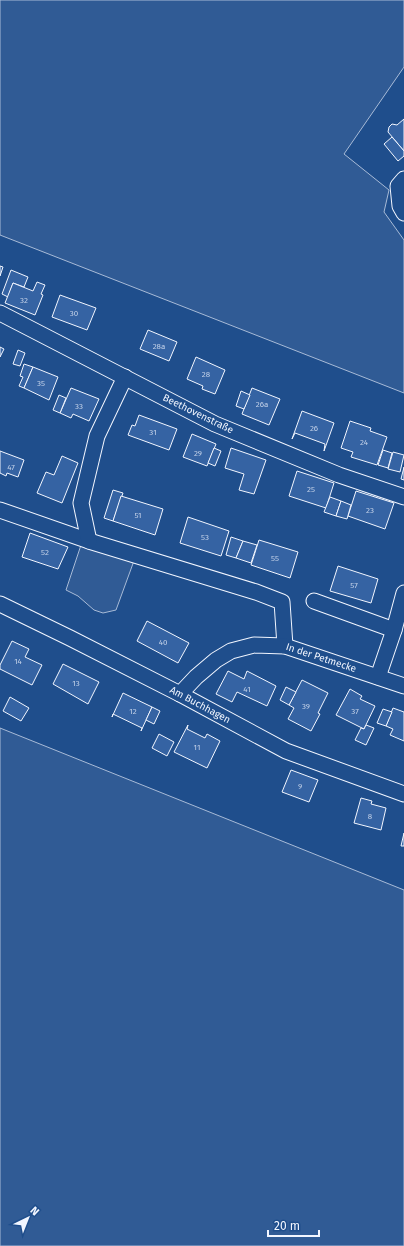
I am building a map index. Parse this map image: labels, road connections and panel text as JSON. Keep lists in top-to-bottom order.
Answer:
{
  "streets": {
    "street": ["Beethovenstraße", "In der Petmecke", "Am Buchhagen"]
  },
  "crossings": [
    ["In der Petmecke", "Am Buchhagen"]
  ],
  "house_numbers": [
    "32",
    "30",
    "28a",
    "28",
    "35",
    "26a",
    "33",
    "26",
    "31",
    "24",
    "29",
    "47",
    "25",
    "23",
    "51",
    "53",
    "52",
    "55",
    "57",
    "40",
    "14",
    "13",
    "41",
    "39",
    "12",
    "37",
    "11",
    "9",
    "8"
  ],
  "scale_bar": "20 m",
  "north": "top right"
}
